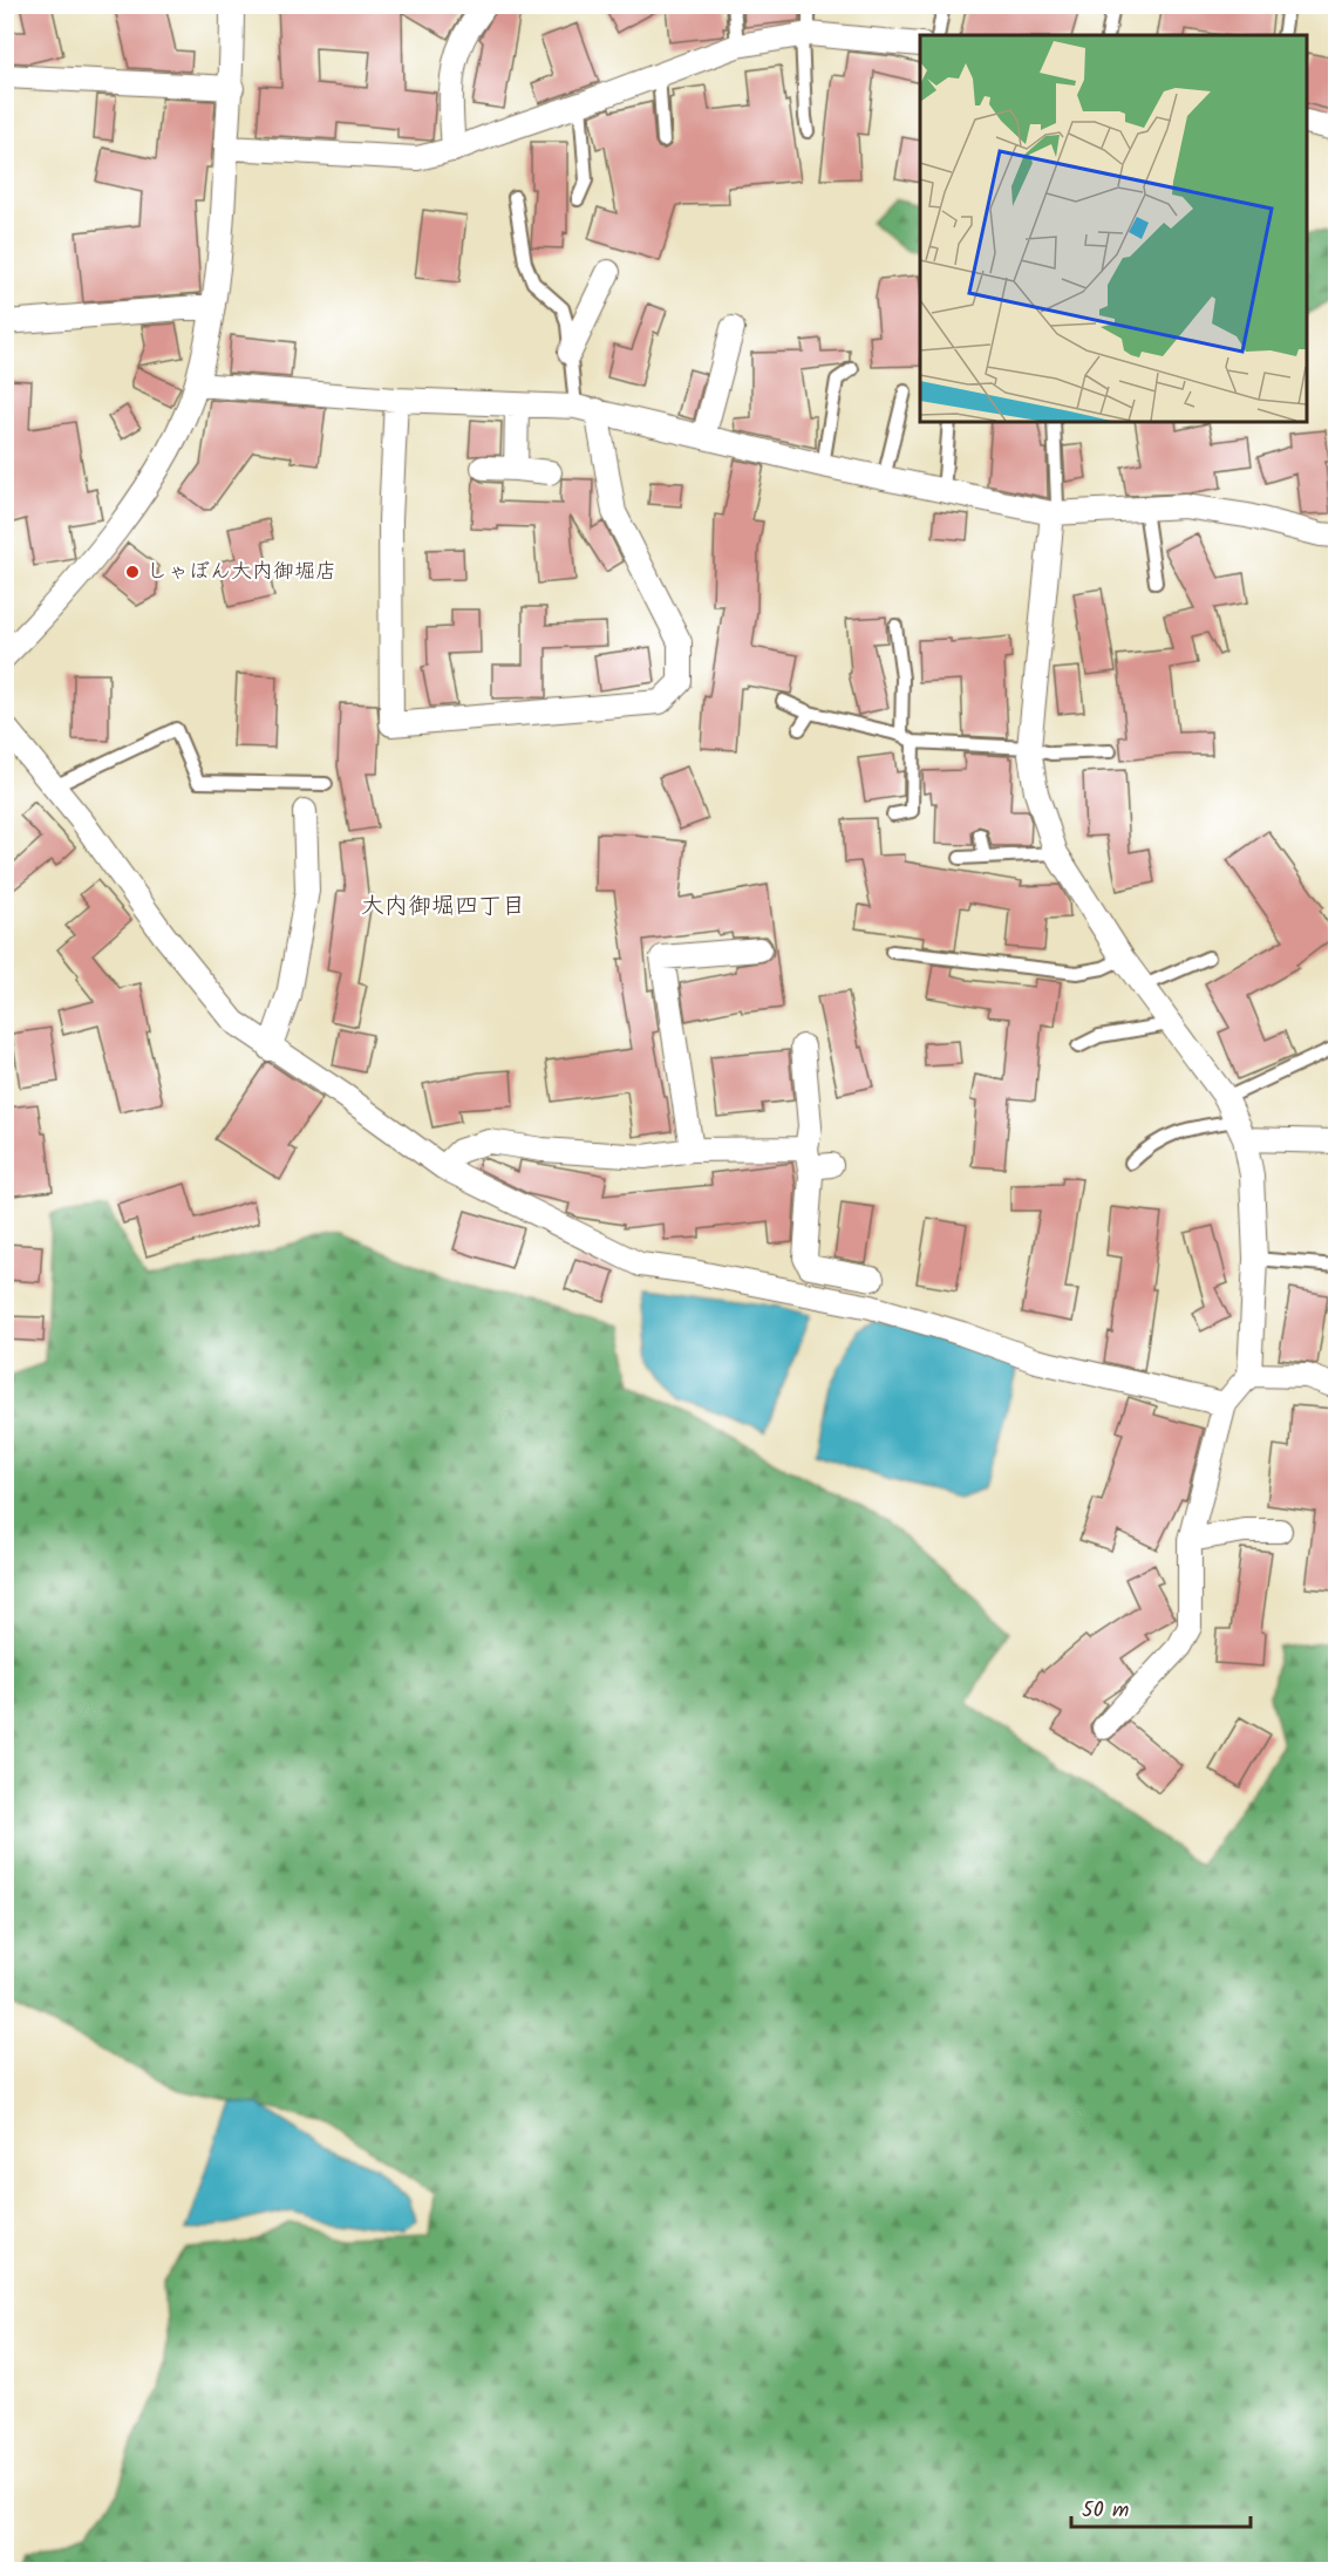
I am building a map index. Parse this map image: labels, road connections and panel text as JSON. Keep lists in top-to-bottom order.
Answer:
{
  "districts": ["大内御堀四丁目"],
  "places": ["しゃぼん大内御堀店"],
  "scale_bar": "50 m"
}
